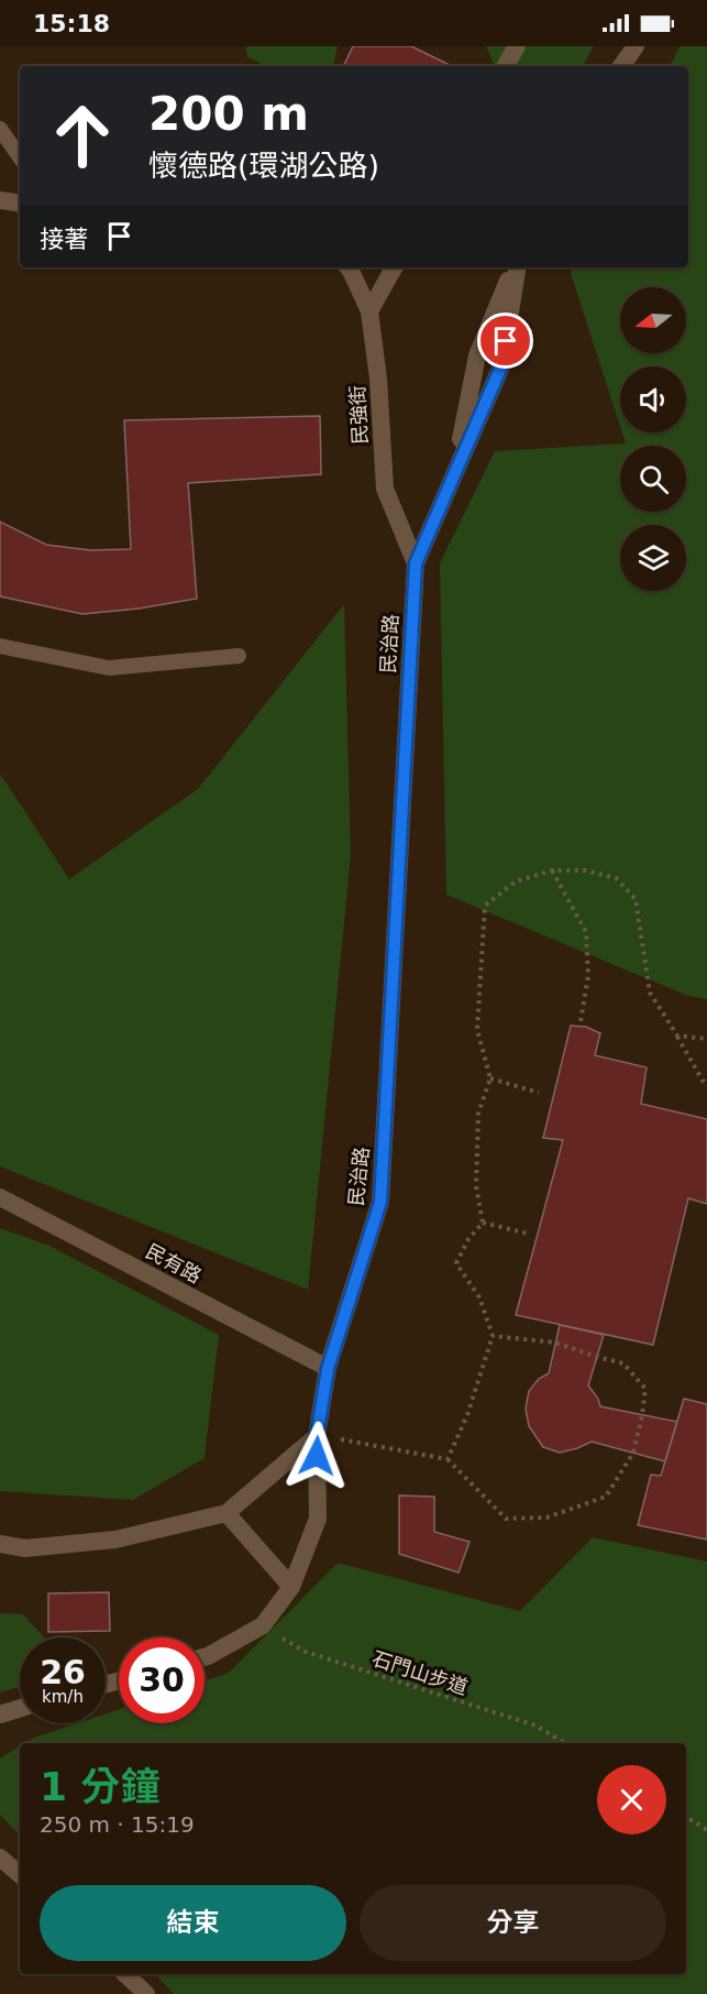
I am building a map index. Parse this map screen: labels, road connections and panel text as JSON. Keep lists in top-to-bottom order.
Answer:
{
  "streets": {
    "street": ["民強街", "民治路", "民有路"],
    "path": ["石門山步道"]
  },
  "crossings": [
    ["民強街", "民治路"],
    ["民治路", "民有路"],
    ["民治路", "石門山步道"]
  ],
  "north": "left",
  "page": {
    "status": "15:18",
    "turn": ["200 m", "懷德路(環湖公路)"],
    "then": "接著",
    "speed": "26 km/h",
    "limit": "30",
    "heading": ["1 分鐘", "250 m · 15:19"],
    "buttons": ["結束", "分享"]
  }
}
